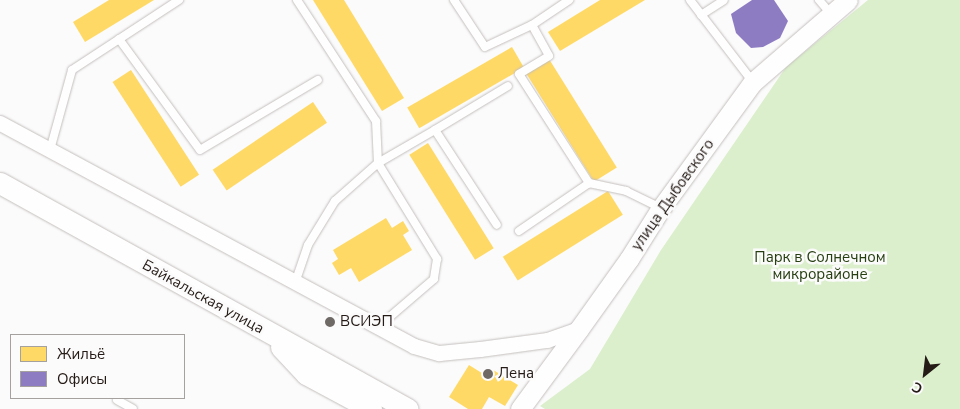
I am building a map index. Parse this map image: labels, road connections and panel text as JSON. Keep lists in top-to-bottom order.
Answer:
{
  "streets": {
    "main road": ["Байкальская улица"],
    "street": ["улица Дыбовского"]
  },
  "parks": ["Парк в Солнечном микрорайоне"],
  "places": ["ВСИЭП", "Лена"],
  "legend": ["Жильё", "Офисы"],
  "north": "bottom left"
}
